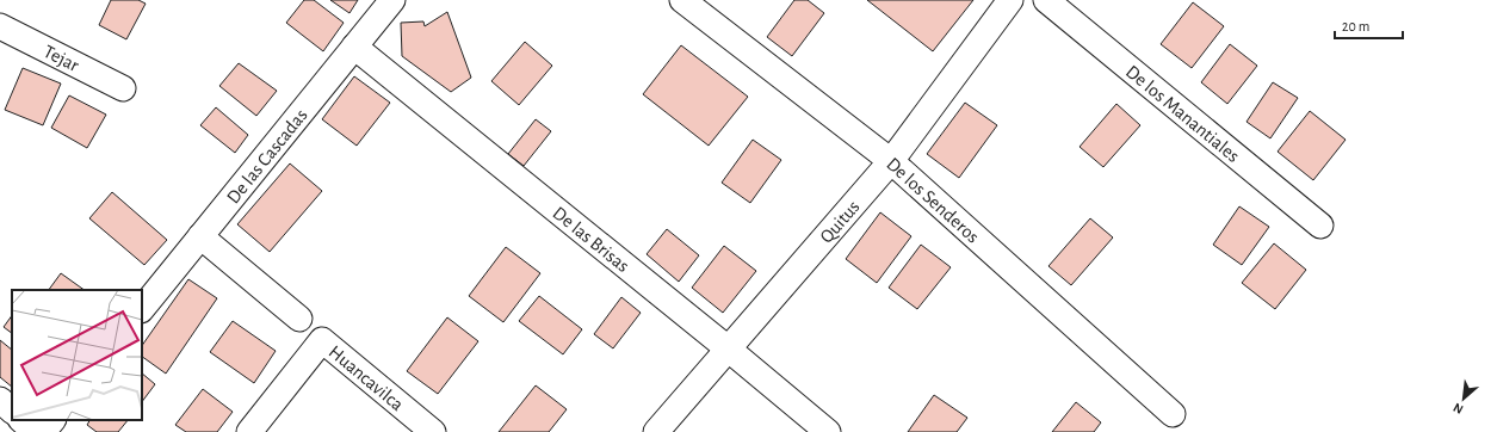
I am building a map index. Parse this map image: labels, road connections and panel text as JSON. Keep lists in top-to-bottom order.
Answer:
{
  "streets": {
    "street": [
      "Tejar",
      "De los Manantiales",
      "De las Cascadas",
      "De los Senderos",
      "Quitus",
      "De las Brisas",
      "Huancavilca"
    ]
  },
  "crossings": [
    ["De las Cascadas", "De las Brisas"],
    ["De los Senderos", "Quitus"],
    ["Quitus", "De las Brisas"]
  ],
  "scale_bar": "20 m",
  "north": "bottom left"
}
